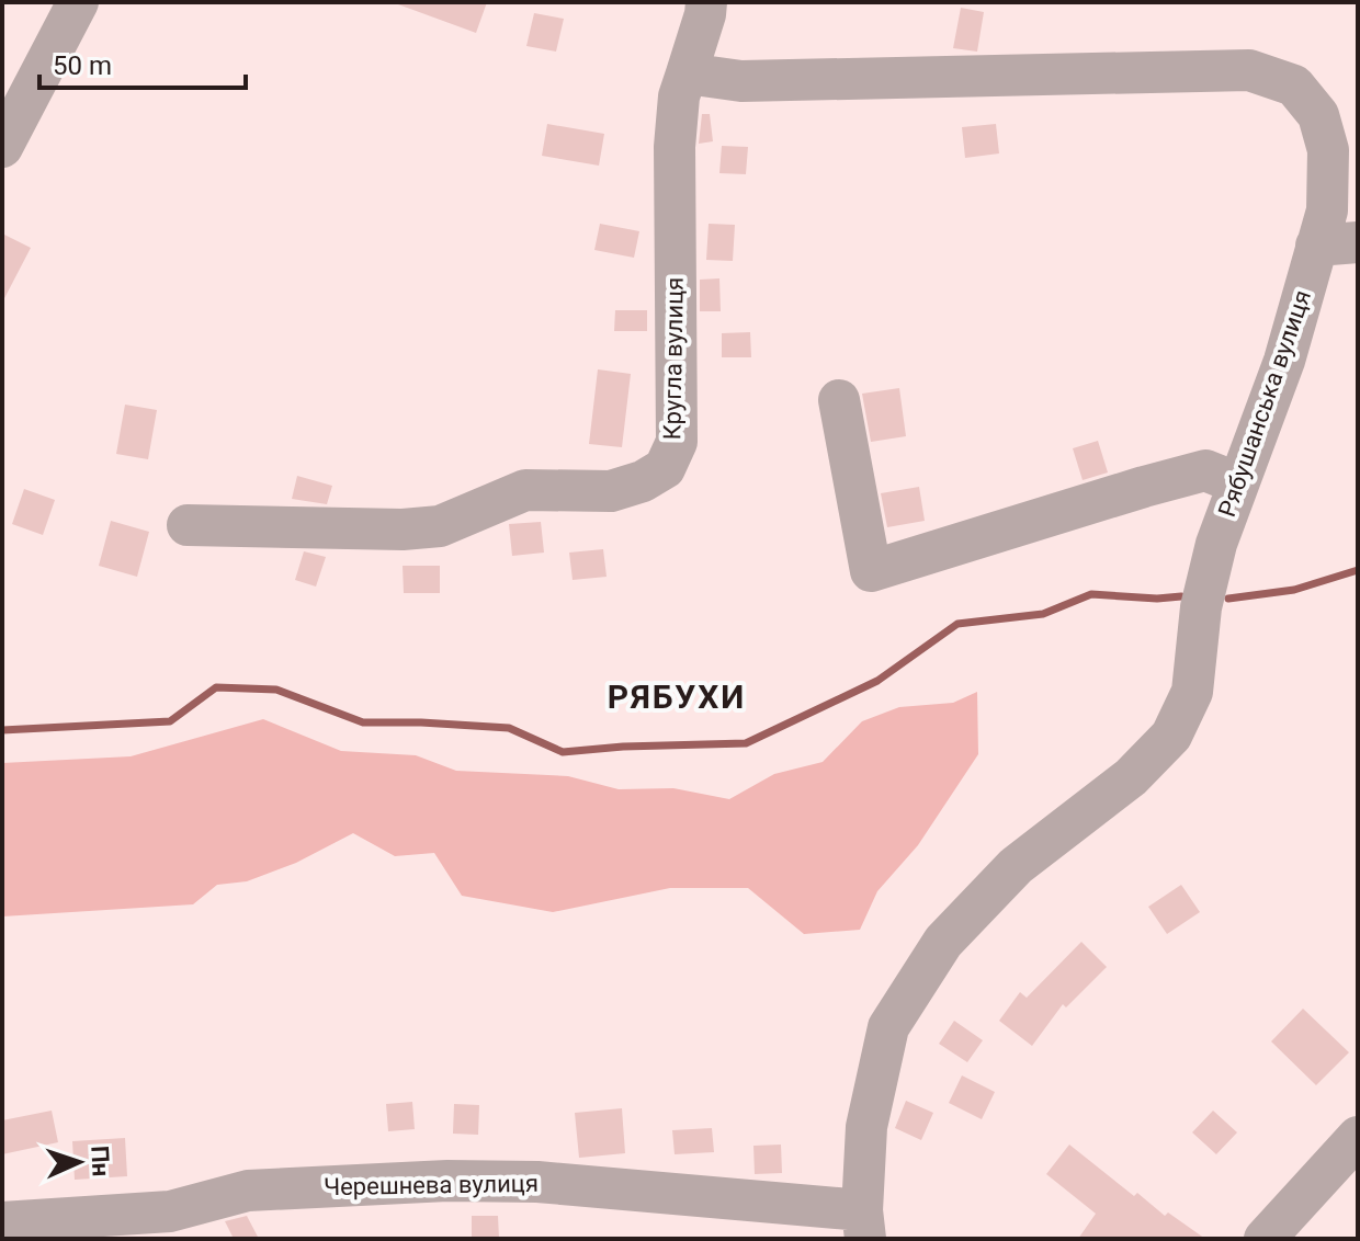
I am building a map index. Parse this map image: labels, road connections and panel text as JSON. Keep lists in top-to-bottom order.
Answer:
{
  "streets": {
    "street": ["Кругла вулиця", "Рябушанська вулиця", "Черешнева вулиця"]
  },
  "crossings": [
    ["Кругла вулиця", "Рябушанська вулиця"],
    ["Рябушанська вулиця", "Черешнева вулиця"]
  ],
  "districts": ["РЯБУХИ"],
  "scale_bar": "50 m",
  "north": "right"
}
